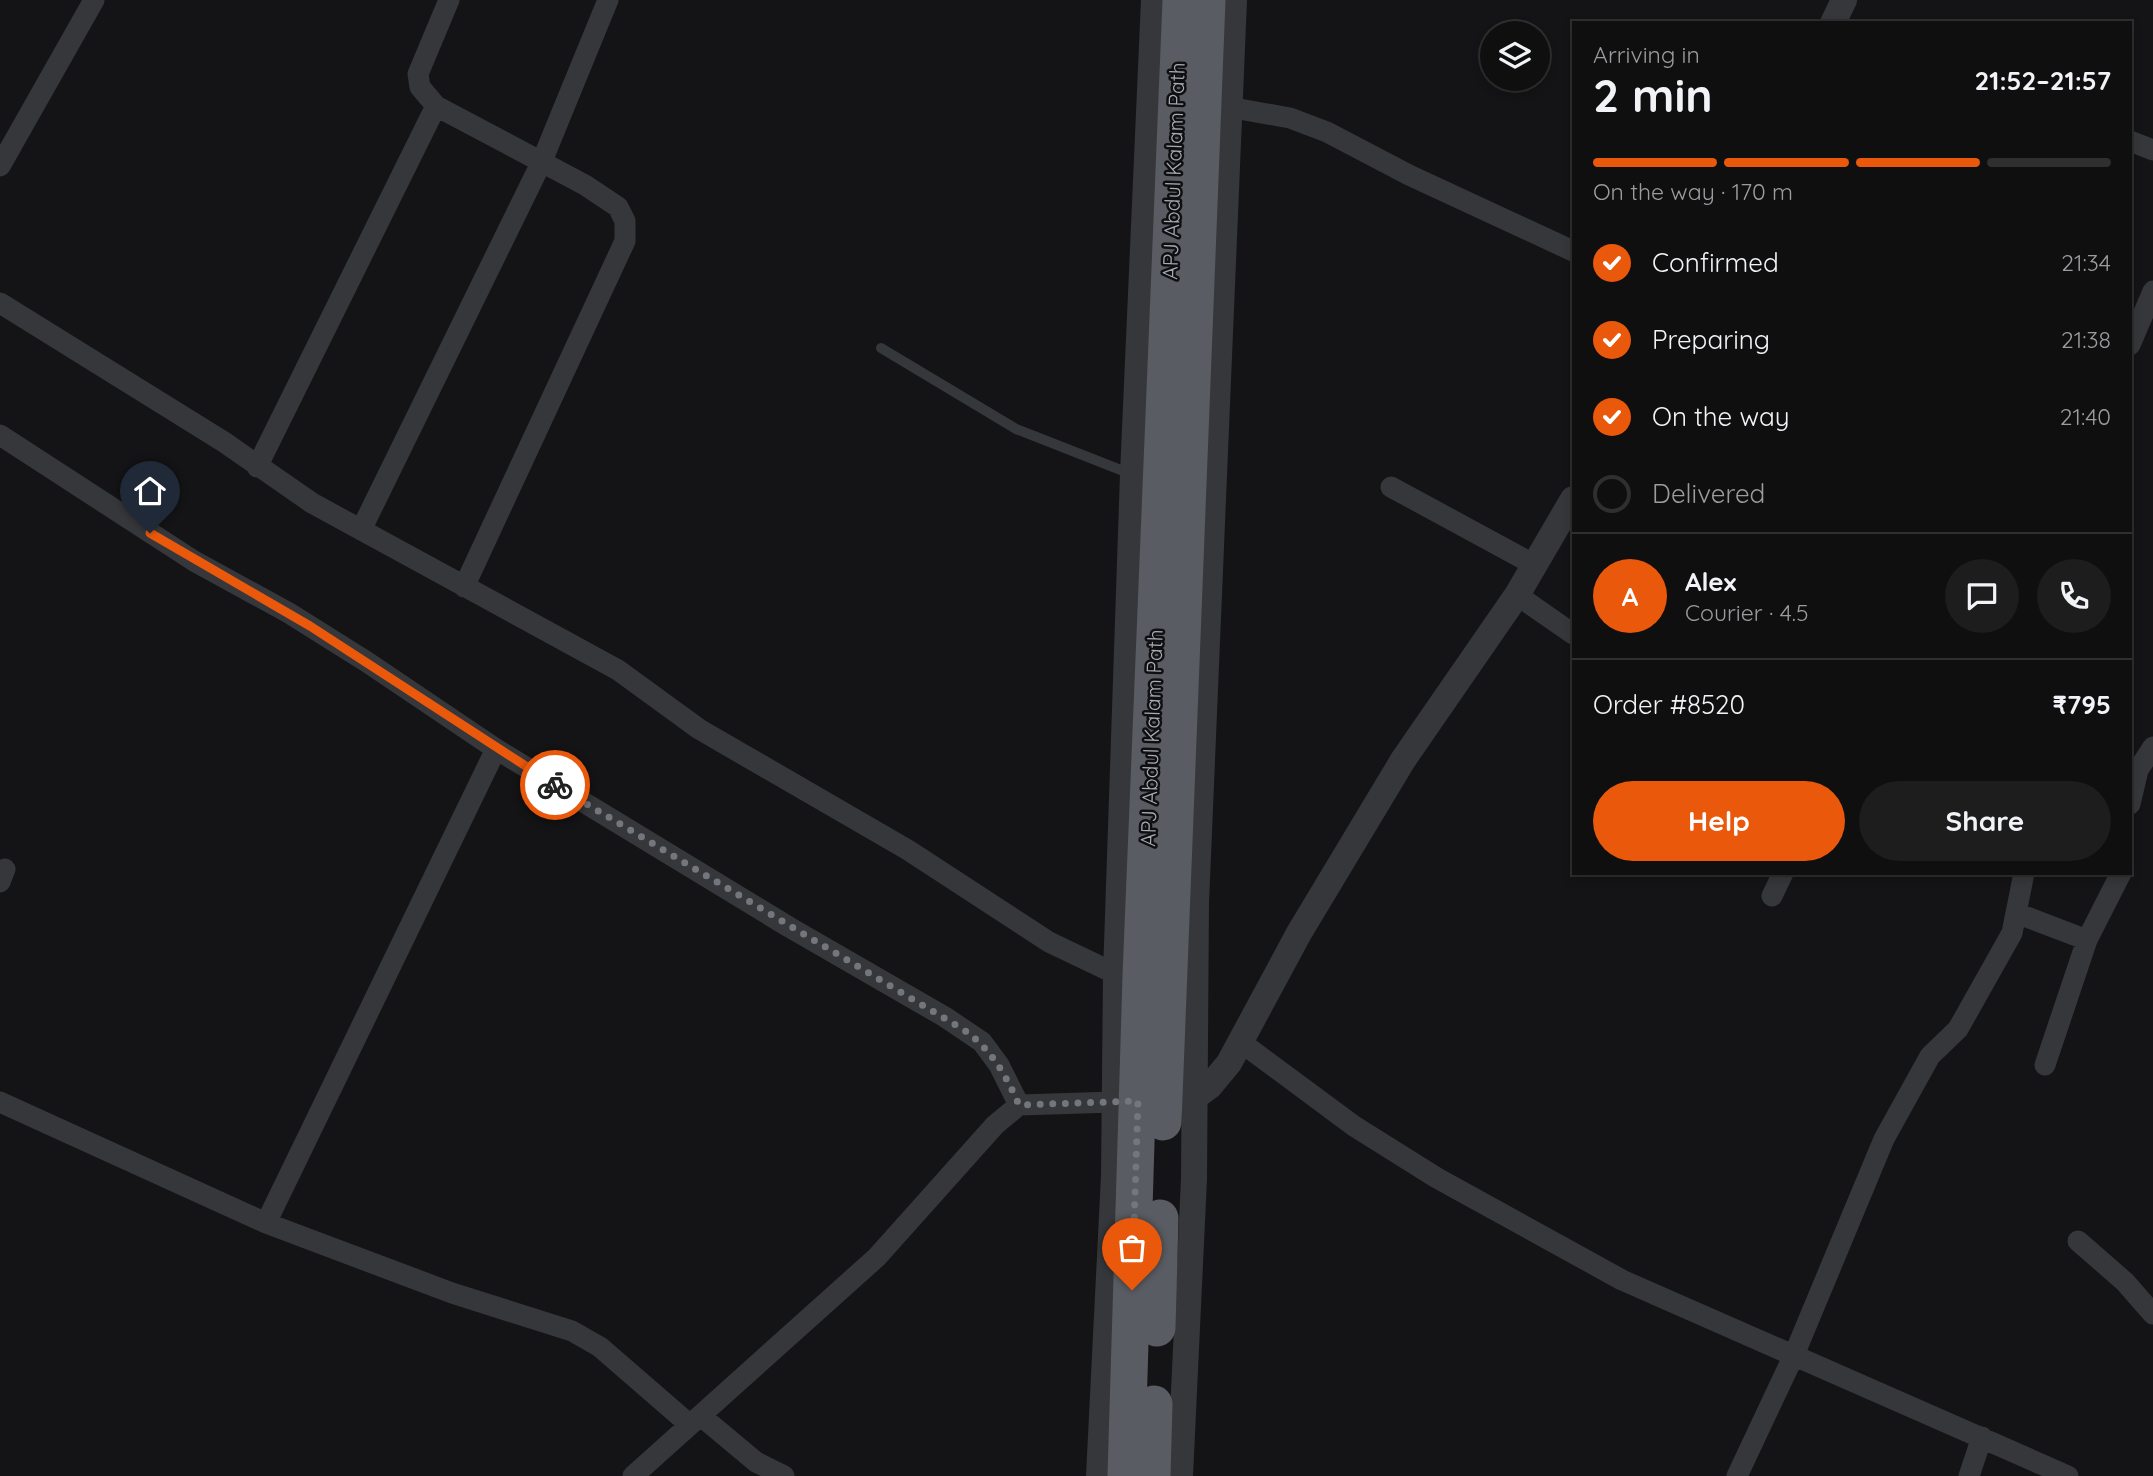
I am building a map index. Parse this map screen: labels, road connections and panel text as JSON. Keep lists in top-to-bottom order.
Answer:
{
  "streets": {
    "highway": ["APJ Abdul Kalam Path"]
  },
  "page": {
    "heading": ["2 min", "Arriving in", "21:52–21:57"],
    "panel": [
      "Alex",
      "Courier · 4.5",
      "Order #8520",
      "₹795"
    ],
    "bar": "On the way · 170 m",
    "list": [
      ["Confirmed", "21:34"],
      ["Preparing", "21:38"],
      ["On the way", "21:40"],
      "Delivered"
    ],
    "round": "A",
    "buttons": ["Help", "Share"]
  }
}
